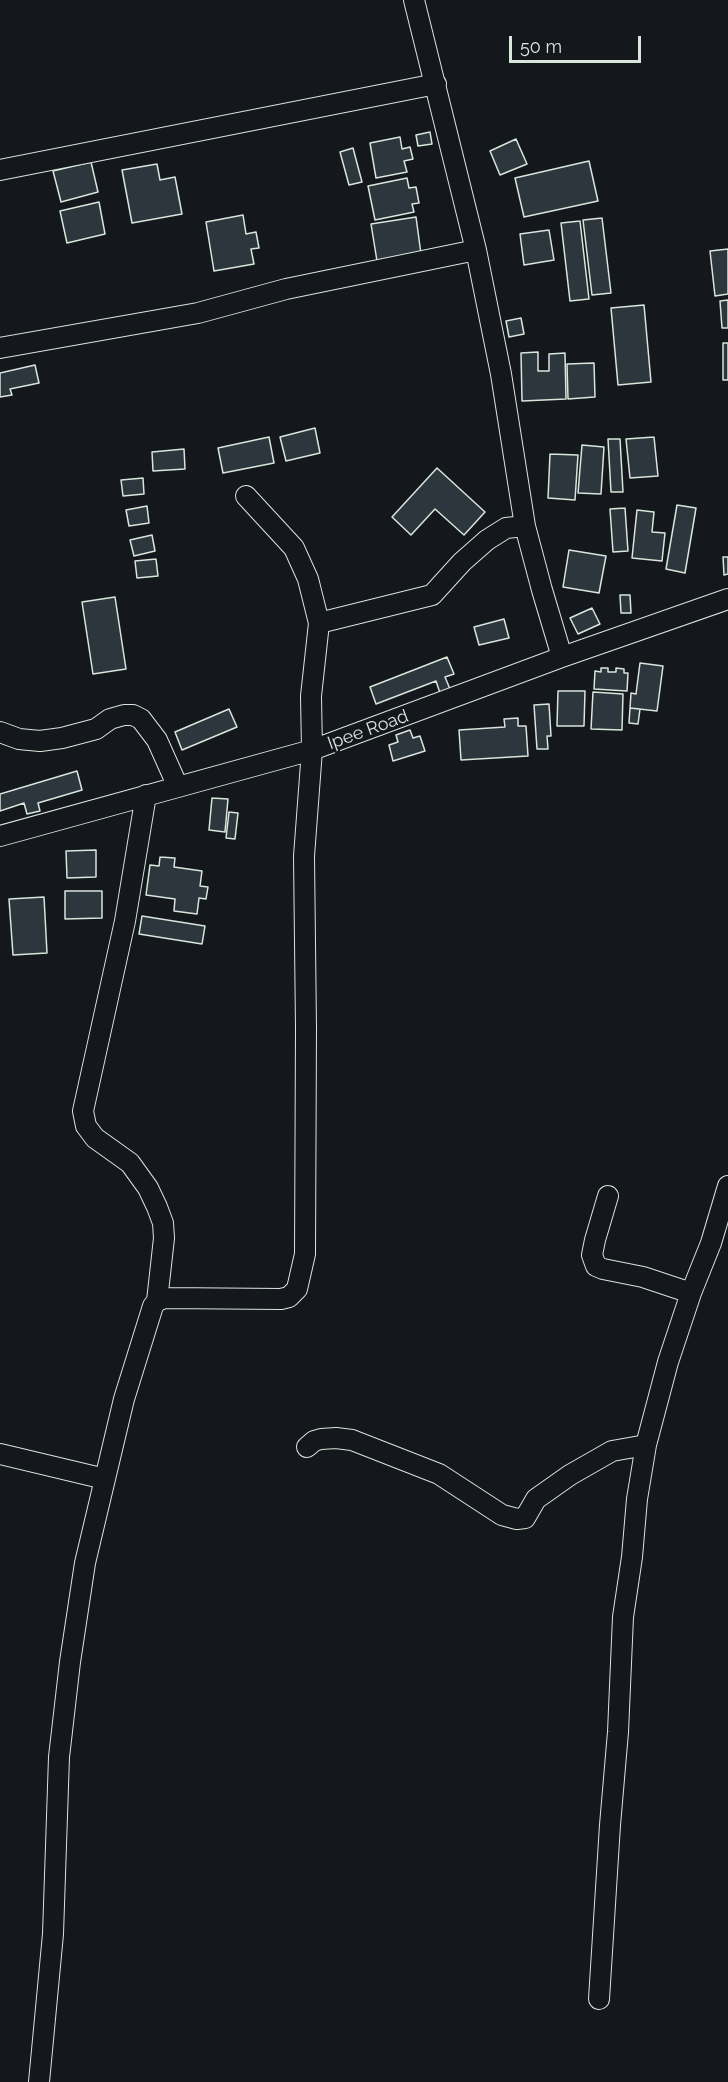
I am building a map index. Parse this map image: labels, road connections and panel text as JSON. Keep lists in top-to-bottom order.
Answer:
{
  "streets": {
    "street": ["Ipee Road"]
  },
  "scale_bar": "50 m"
}
